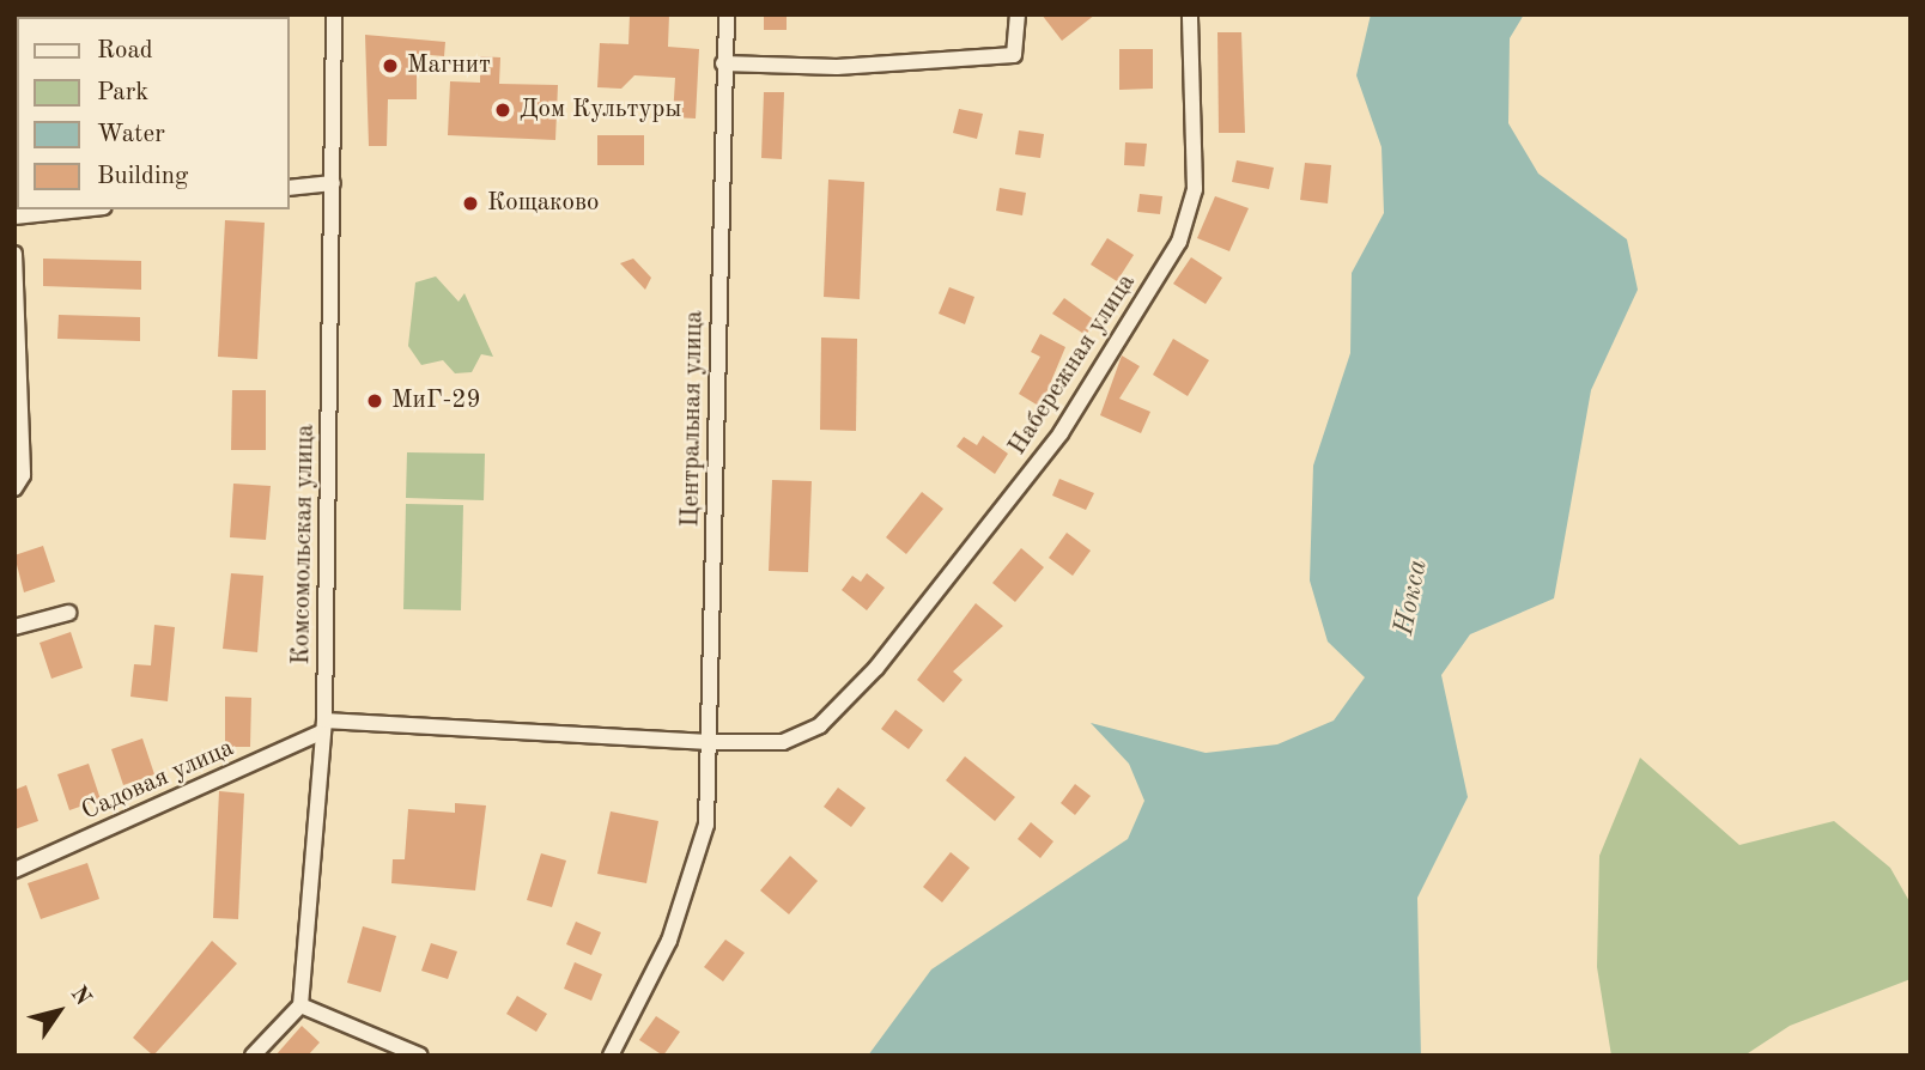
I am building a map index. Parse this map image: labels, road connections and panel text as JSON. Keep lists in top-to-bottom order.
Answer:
{
  "streets": {
    "street": [
      "Набережная улица",
      "Центральная улица",
      "Комсомольская улица",
      "Садовая улица"
    ]
  },
  "crossings": [
    ["Набережная улица", "Центральная улица"],
    ["Комсомольская улица", "Садовая улица"]
  ],
  "water": ["Нокса"],
  "places": [
    "Магнит",
    "Дом Культуры",
    "Кощаково",
    "МиГ-29"
  ],
  "legend": [
    "Road",
    "Park",
    "Water",
    "Building"
  ],
  "north": "top right"
}
